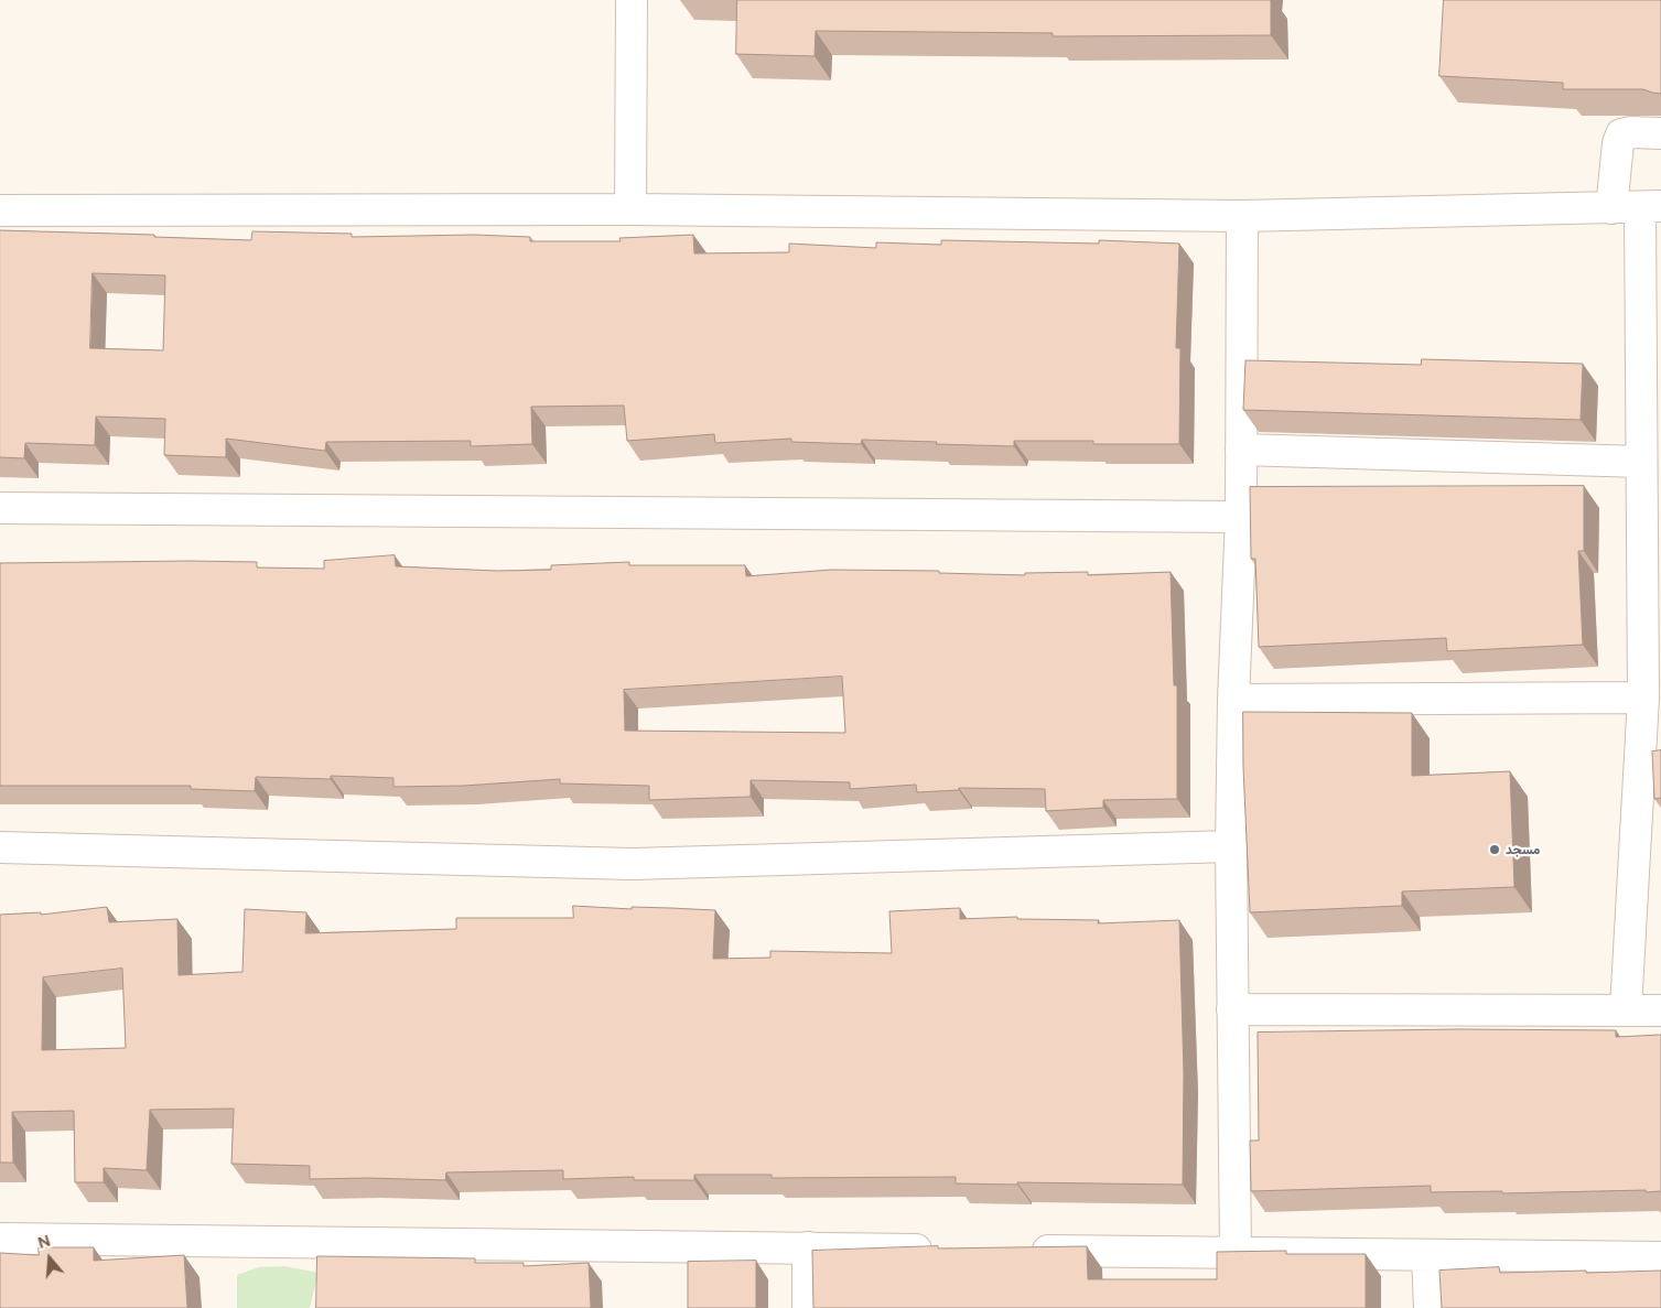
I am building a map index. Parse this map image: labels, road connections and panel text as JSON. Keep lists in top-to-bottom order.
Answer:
{
  "places": ["مسجد"],
  "north": "top"
}
